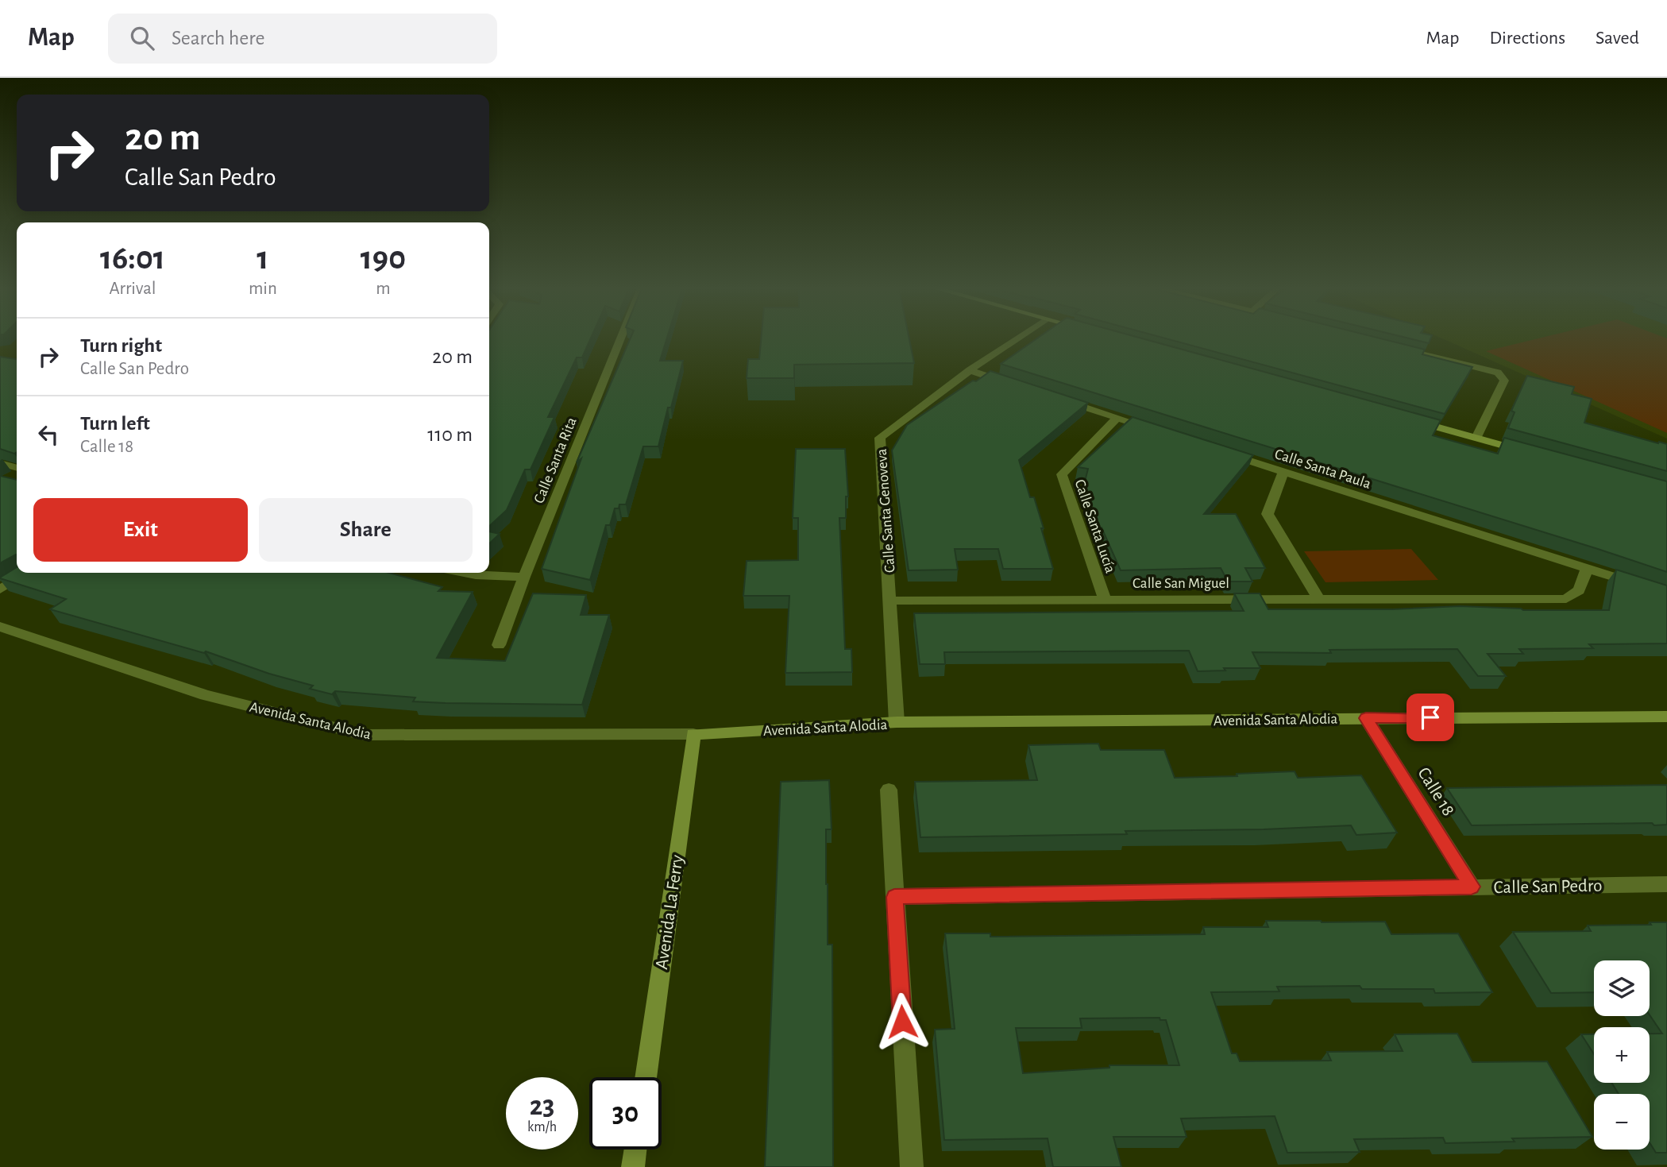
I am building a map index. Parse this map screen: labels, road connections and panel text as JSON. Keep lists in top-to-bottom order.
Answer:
{
  "streets": {
    "street": [
      "Calle Santa Rita",
      "Calle Santa Paula",
      "Calle Santa Genoveva",
      "Calle Santa Lucía",
      "Calle San Miguel",
      "Avenida Santa Alodia",
      "Calle 18",
      "Calle San Pedro",
      "Avenida La Ferry"
    ]
  },
  "crossings": [
    ["Calle Santa Paula", "Calle San Miguel"],
    ["Calle Santa Genoveva", "Calle San Miguel"],
    ["Calle Santa Genoveva", "Avenida Santa Alodia"],
    ["Calle Santa Lucía", "Calle San Miguel"],
    ["Avenida Santa Alodia", "Calle 18"],
    ["Avenida Santa Alodia", "Avenida La Ferry"],
    ["Calle 18", "Calle San Pedro"]
  ],
  "page": {
    "header": "Map",
    "search": "Search here",
    "nav": ["Map", "Directions", "Saved"],
    "turn": ["20 m", "Calle San Pedro"],
    "eta": [
      "16:01",
      "Arrival",
      "1",
      "min",
      "190",
      "m"
    ],
    "list": [
      {
        "name": "Turn right",
        "note": "Calle San Pedro",
        "value": "20 m"
      },
      {
        "name": "Turn left",
        "note": "Calle 18",
        "value": "110 m"
      }
    ],
    "buttons": ["Exit", "Share"],
    "map_buttons": ["+", "−"],
    "speed": "23 km/h",
    "limit": "30"
  }
}
